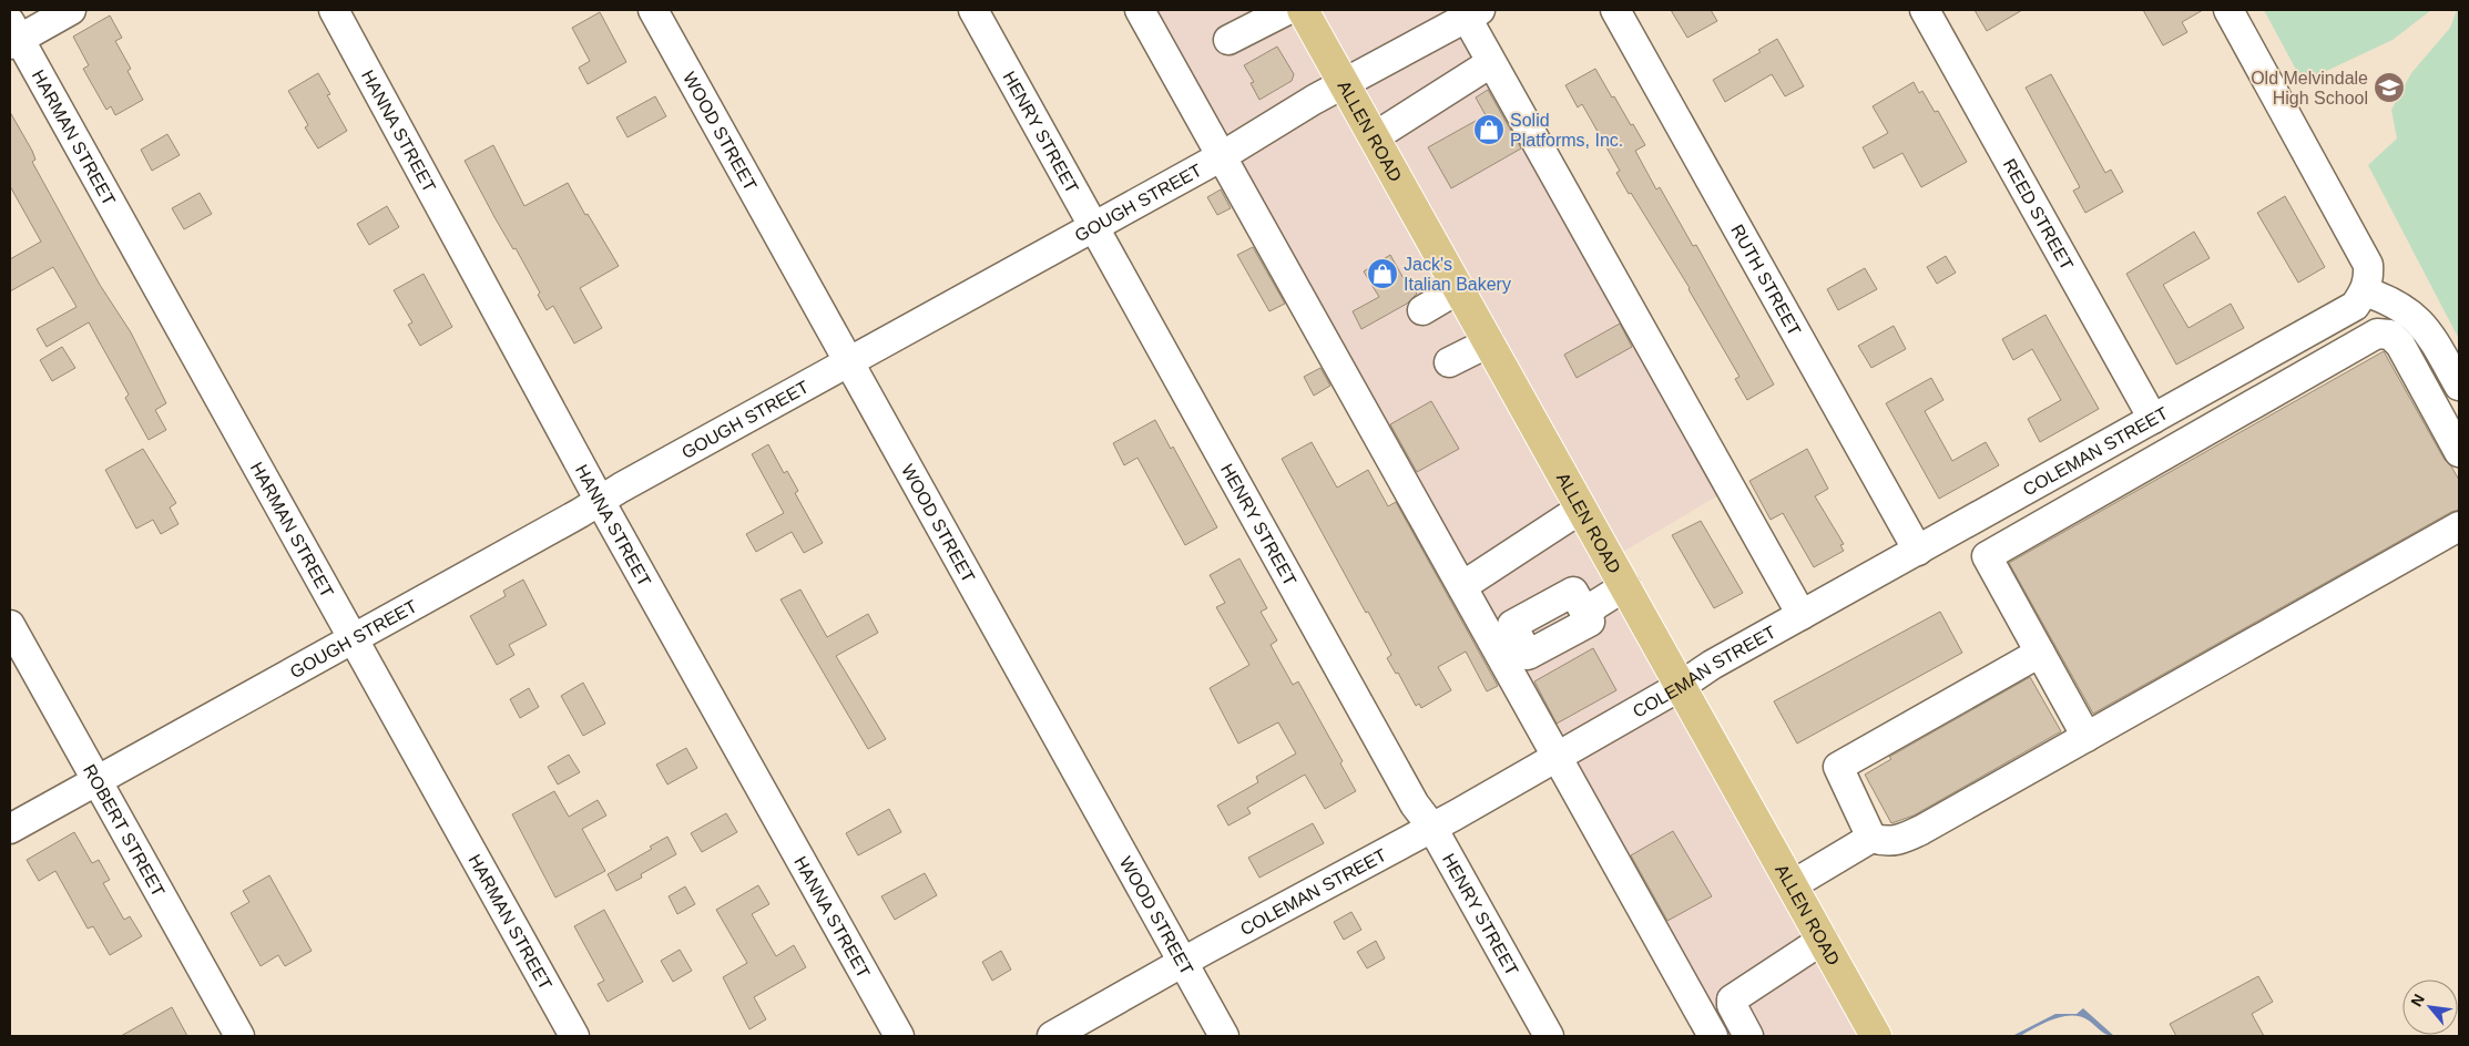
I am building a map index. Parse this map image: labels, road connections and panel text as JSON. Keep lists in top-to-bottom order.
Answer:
{
  "streets": {
    "main road": ["ALLEN ROAD"],
    "street": [
      "HANNA STREET",
      "WOOD STREET",
      "HENRY STREET",
      "HARMAN STREET",
      "GOUGH STREET",
      "REED STREET",
      "RUTH STREET",
      "COLEMAN STREET",
      "ROBERT STREET"
    ]
  },
  "crossings": [
    ["HANNA STREET", "GOUGH STREET"],
    ["WOOD STREET", "GOUGH STREET"],
    ["WOOD STREET", "COLEMAN STREET"],
    ["HENRY STREET", "GOUGH STREET"],
    ["HENRY STREET", "COLEMAN STREET"],
    ["ALLEN ROAD", "GOUGH STREET"],
    ["ALLEN ROAD", "COLEMAN STREET"],
    ["HARMAN STREET", "GOUGH STREET"],
    ["GOUGH STREET", "ROBERT STREET"],
    ["REED STREET", "COLEMAN STREET"],
    ["RUTH STREET", "COLEMAN STREET"]
  ],
  "places": {
    "school or university": ["Old Melvindale High School"],
    "shop": ["Solid Platforms, Inc.", "Jack's Italian Bakery"]
  },
  "north": "top left"
}
